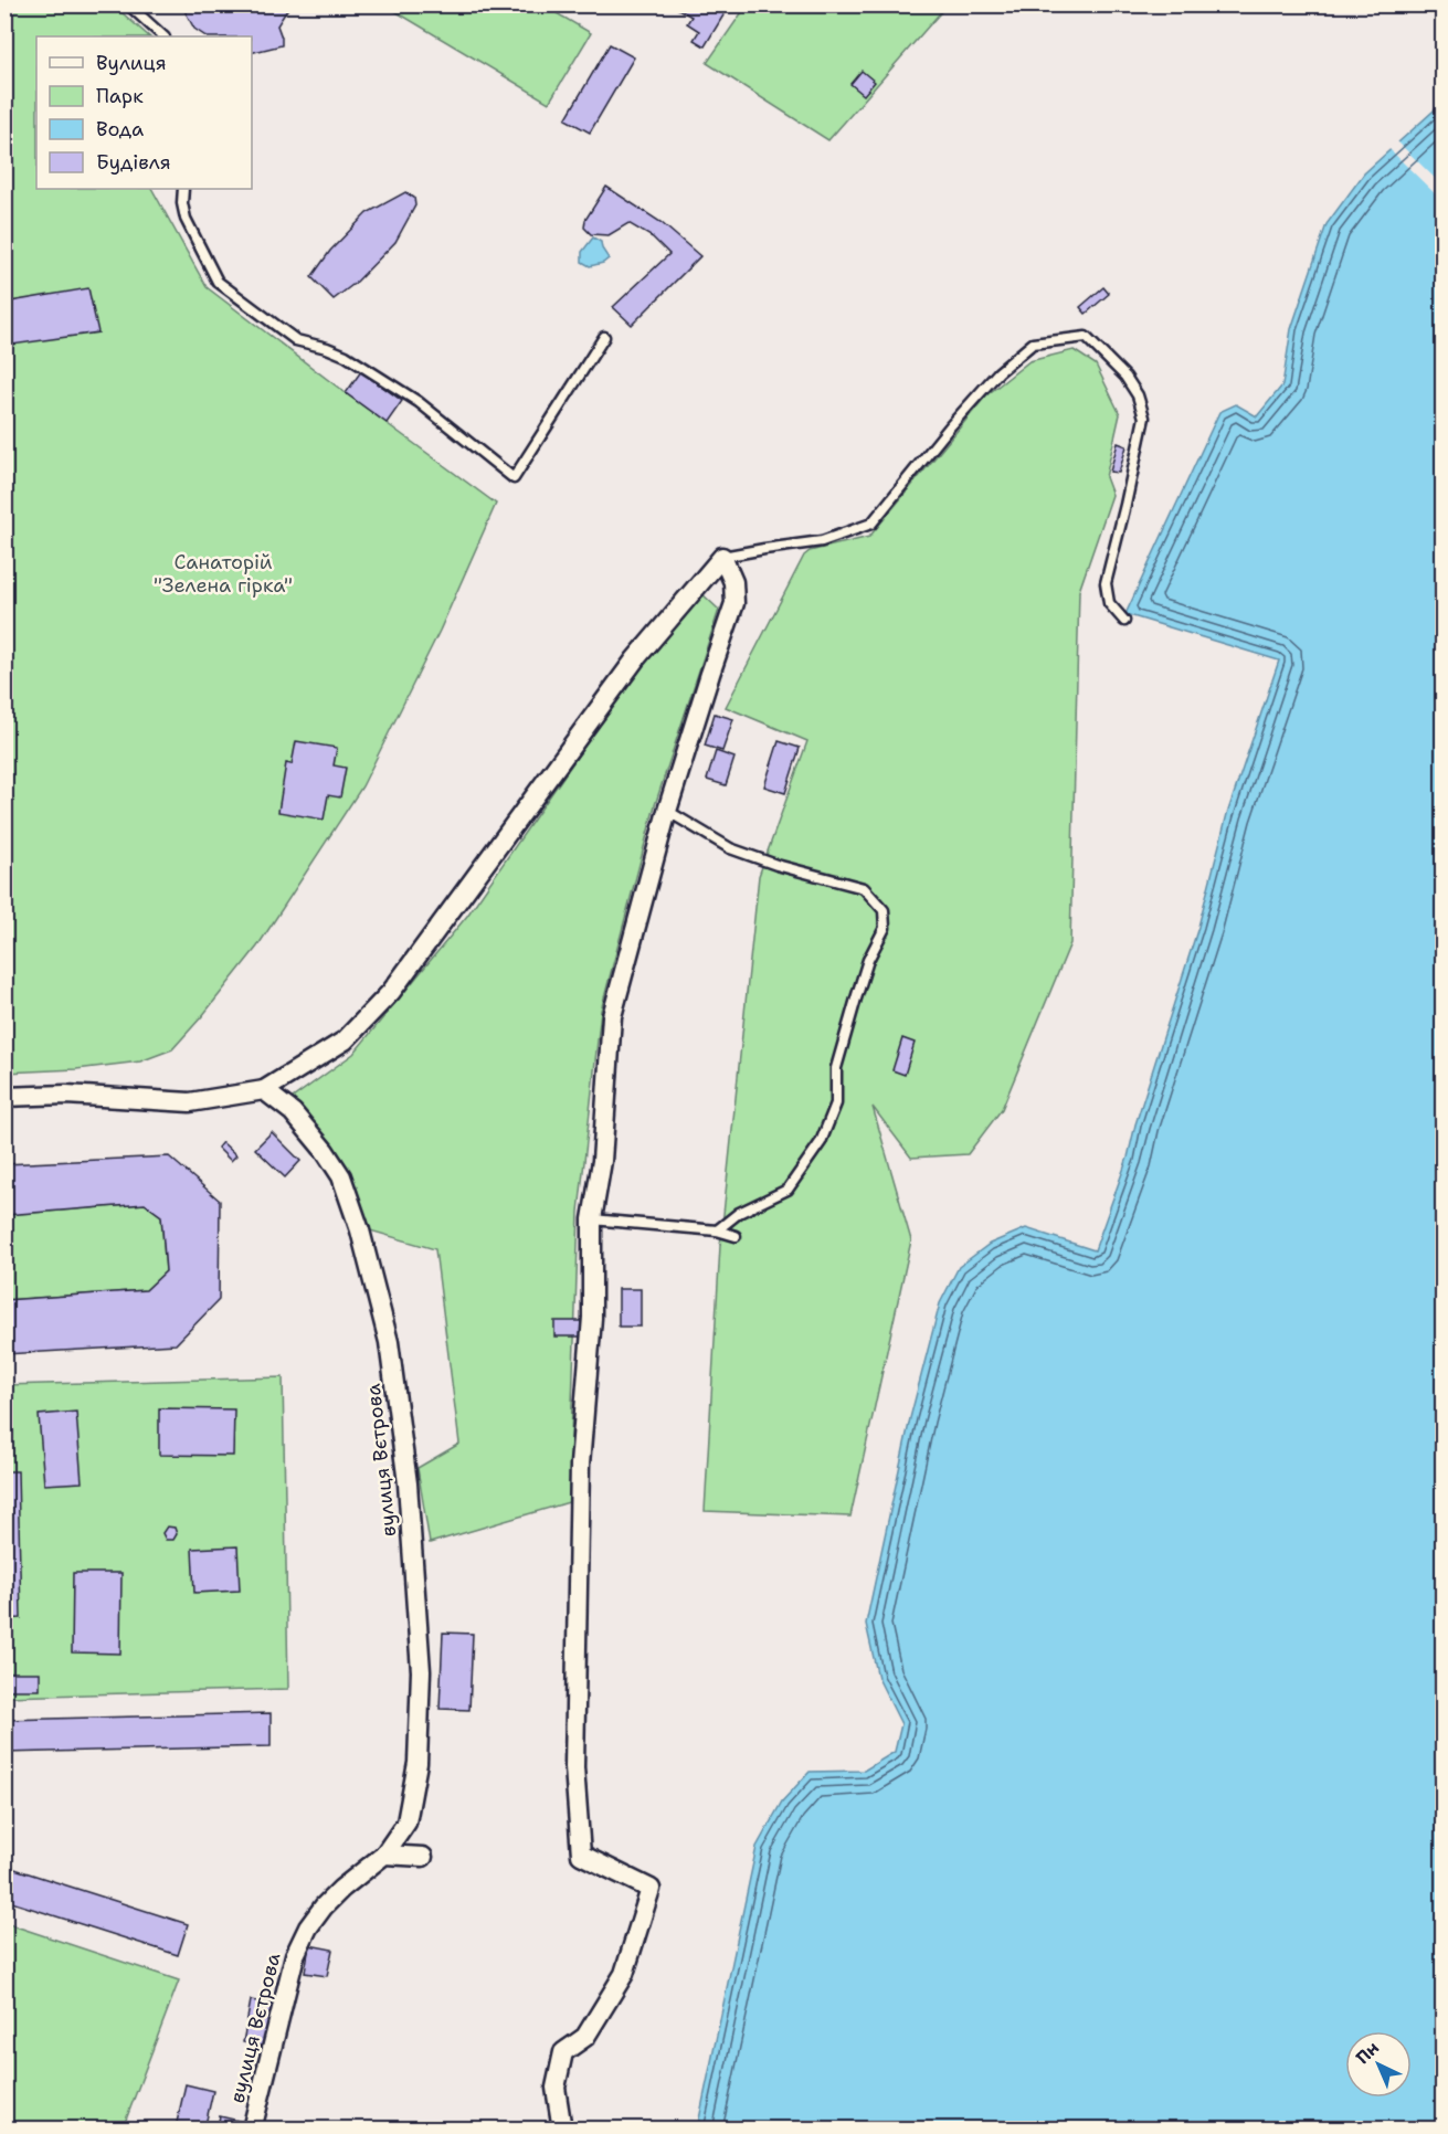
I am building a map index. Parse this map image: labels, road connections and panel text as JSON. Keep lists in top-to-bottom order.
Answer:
{
  "streets": {
    "street": ["вулиця Вєтрова"]
  },
  "parks": ["Санаторій \"Зелена гірка\""],
  "legend": [
    "Вулиця",
    "Парк",
    "Вода",
    "Будівля"
  ],
  "north": "top left"
}
